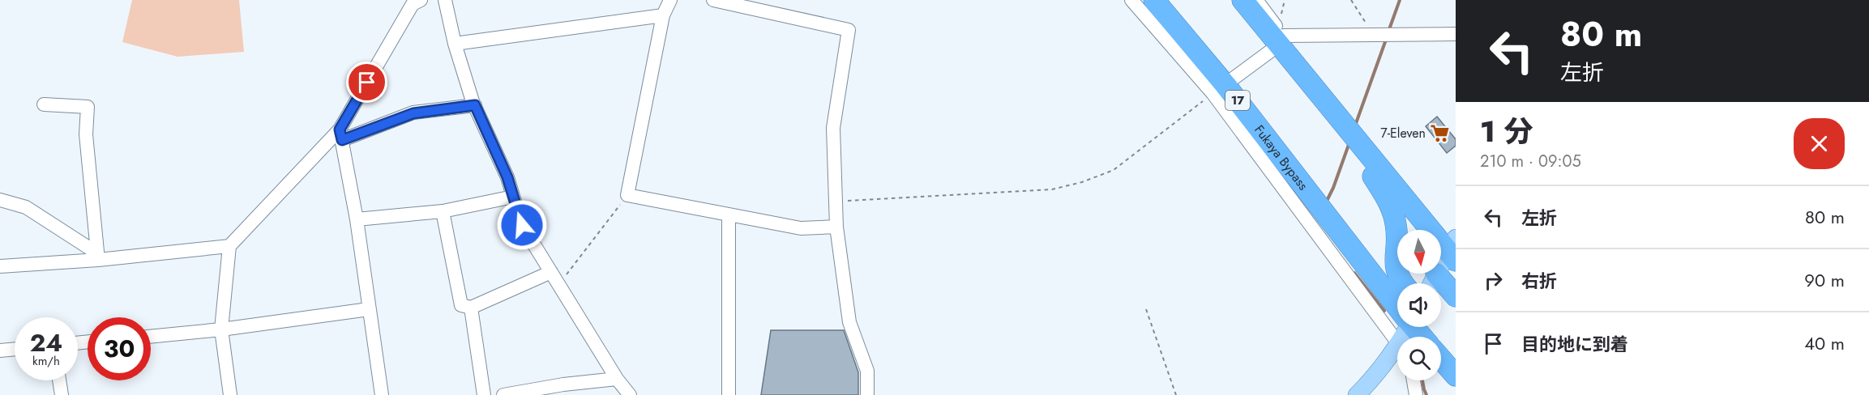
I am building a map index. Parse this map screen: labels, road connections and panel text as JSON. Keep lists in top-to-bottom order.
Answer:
{
  "streets": {
    "highway": ["17", "Fukaya Bypass"]
  },
  "places": {
    "supermarket": ["7-Eleven"]
  },
  "north": "bottom",
  "page": {
    "turn": ["80 m", "左折"],
    "heading": ["1 分", "210 m · 09:05"],
    "list": [
      {
        "name": "左折",
        "value": "80 m"
      },
      {
        "name": "右折",
        "value": "90 m"
      },
      {
        "name": "目的地に到着",
        "value": "40 m"
      }
    ],
    "speed": "24 km/h",
    "limit": "30"
  }
}
